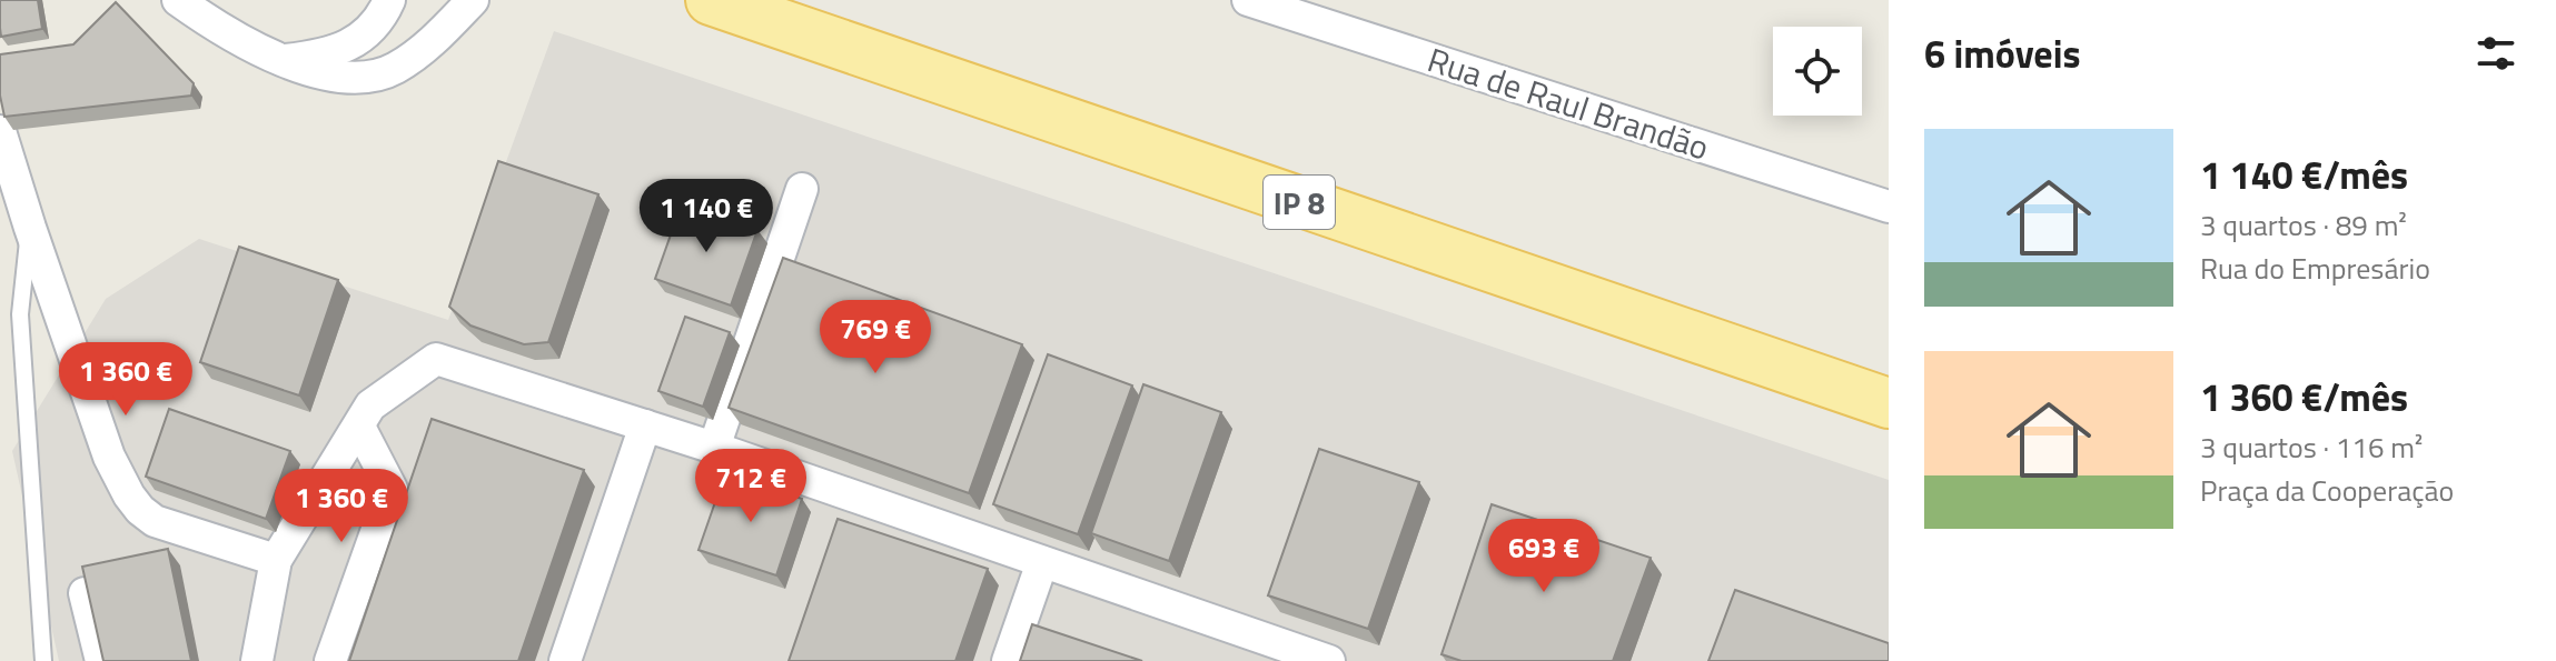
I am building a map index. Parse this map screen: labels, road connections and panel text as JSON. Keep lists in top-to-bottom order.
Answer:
{
  "streets": {
    "main road": ["IP 8"],
    "street": ["Rua de Raul Brandão"]
  },
  "page": {
    "heading": "6 imóveis",
    "list": [
      {
        "name": "1 140 €/mês",
        "note": "3 quartos · 89 m² · Rua do Empresário"
      },
      {
        "name": "1 360 €/mês",
        "note": "3 quartos · 116 m² · Praça da Cooperação"
      }
    ],
    "price": [
      "1 140 €",
      "769 €",
      "1 360 €",
      "712 €",
      "1 360 €",
      "693 €"
    ]
  }
}
